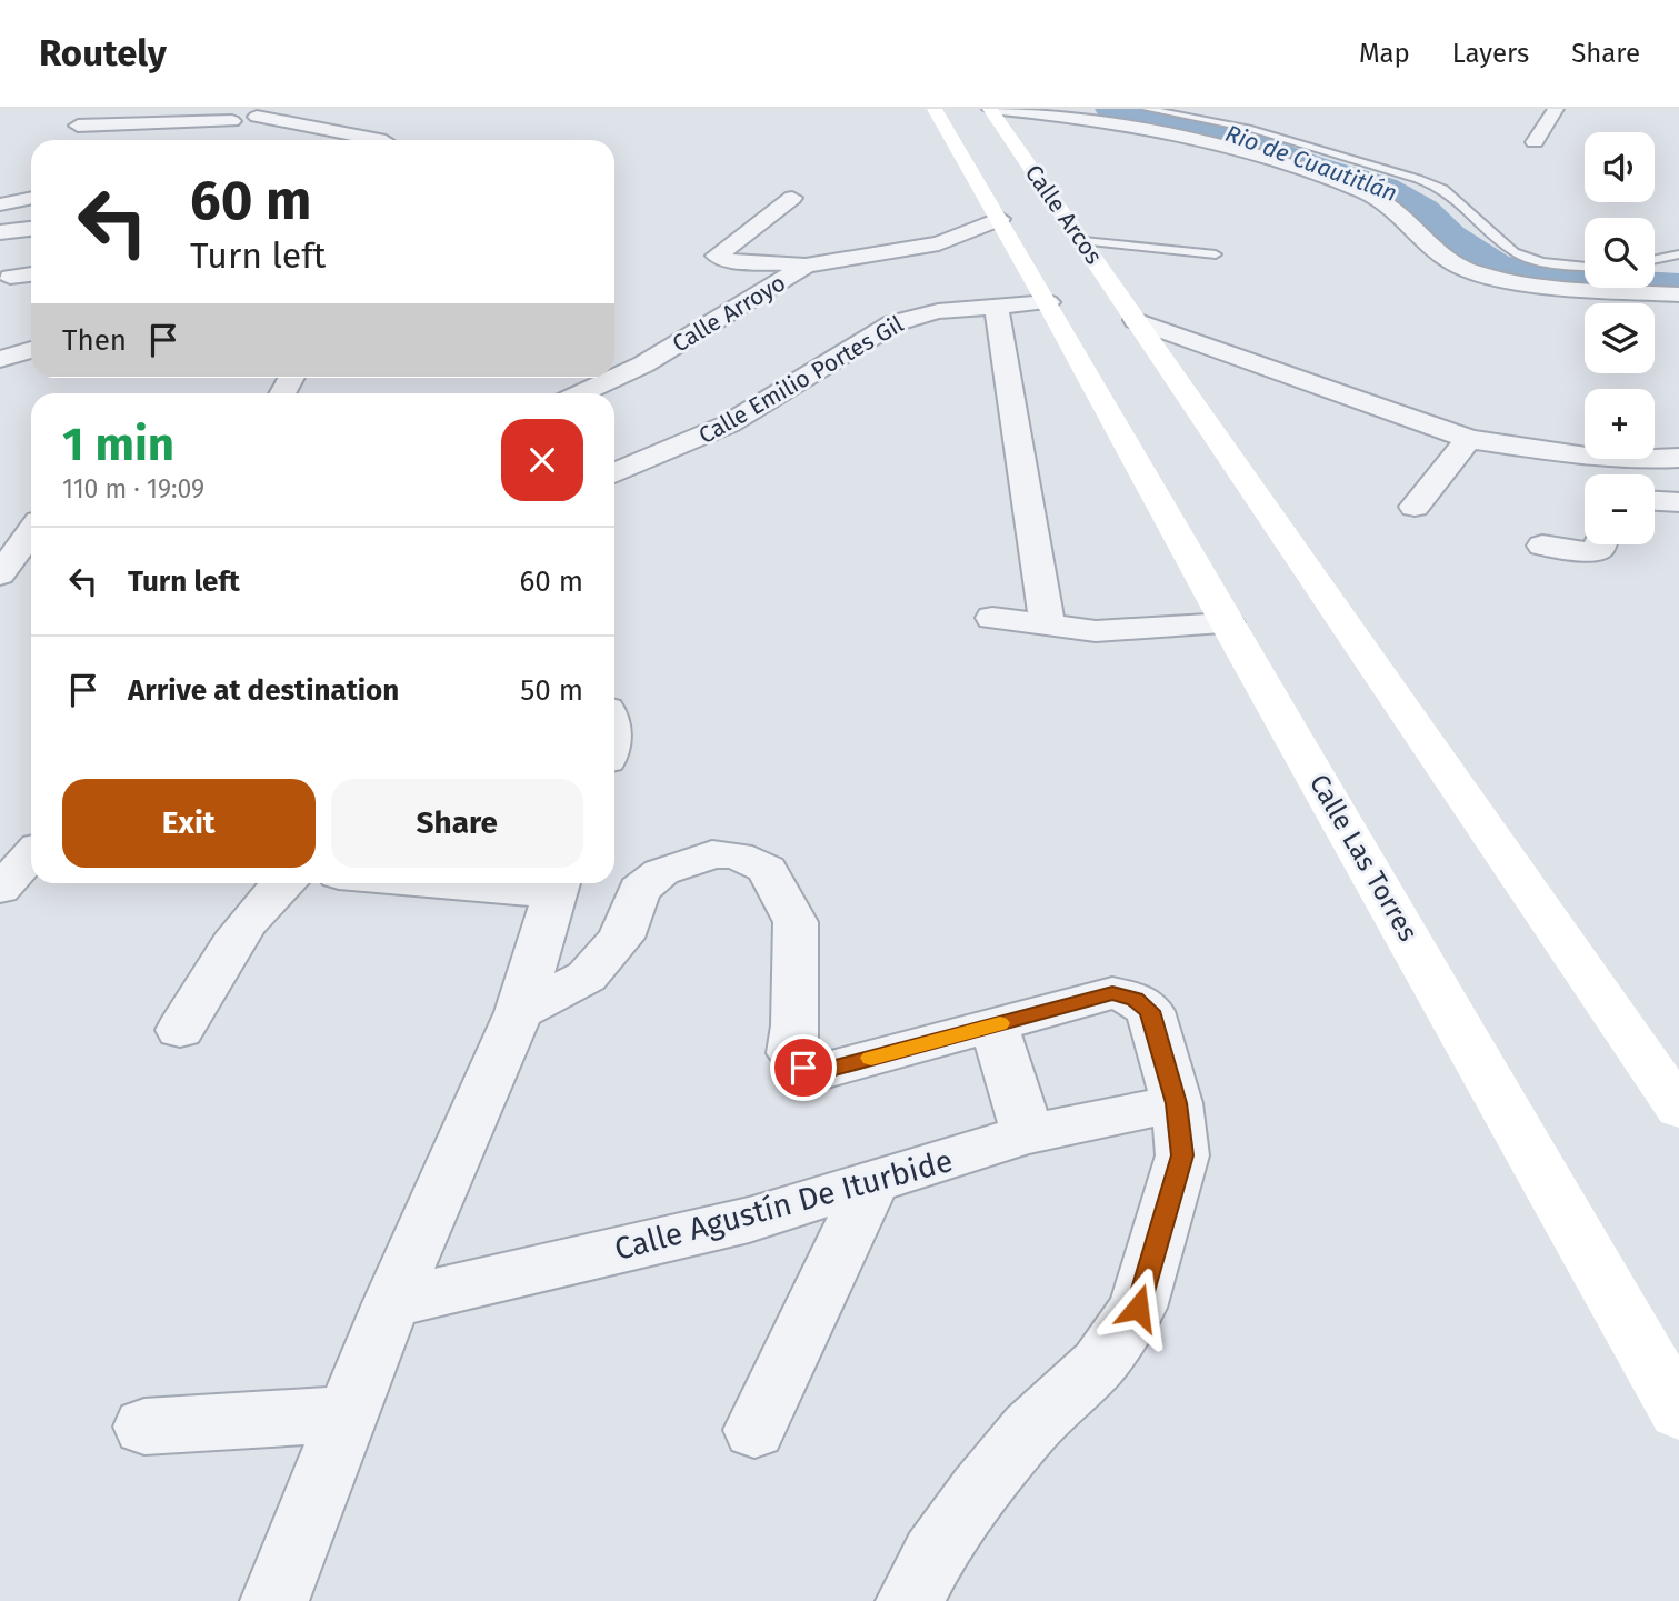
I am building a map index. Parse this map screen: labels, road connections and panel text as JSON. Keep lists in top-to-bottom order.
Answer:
{
  "streets": {
    "main road": ["Calle Arcos", "Calle Las Torres"],
    "street": ["Calle Arroyo", "Calle Emilio Portes Gil", "Calle Agustín De Iturbide"]
  },
  "crossings": [
    ["Calle Arcos", "Calle Emilio Portes Gil"],
    ["Calle Arcos", "Calle Las Torres"],
    ["Calle Emilio Portes Gil", "Calle Las Torres"]
  ],
  "water": ["Rio de Cuautitlán"],
  "page": {
    "header": "Routely",
    "nav": ["Map", "Layers", "Share"],
    "map_buttons": ["+", "−"],
    "turn": ["60 m", "Turn left"],
    "then": "Then",
    "heading": ["1 min", "110 m · 19:09"],
    "list": [
      {
        "name": "Turn left",
        "value": "60 m"
      },
      {
        "name": "Arrive at destination",
        "value": "50 m"
      }
    ],
    "buttons": ["Exit", "Share"]
  }
}
